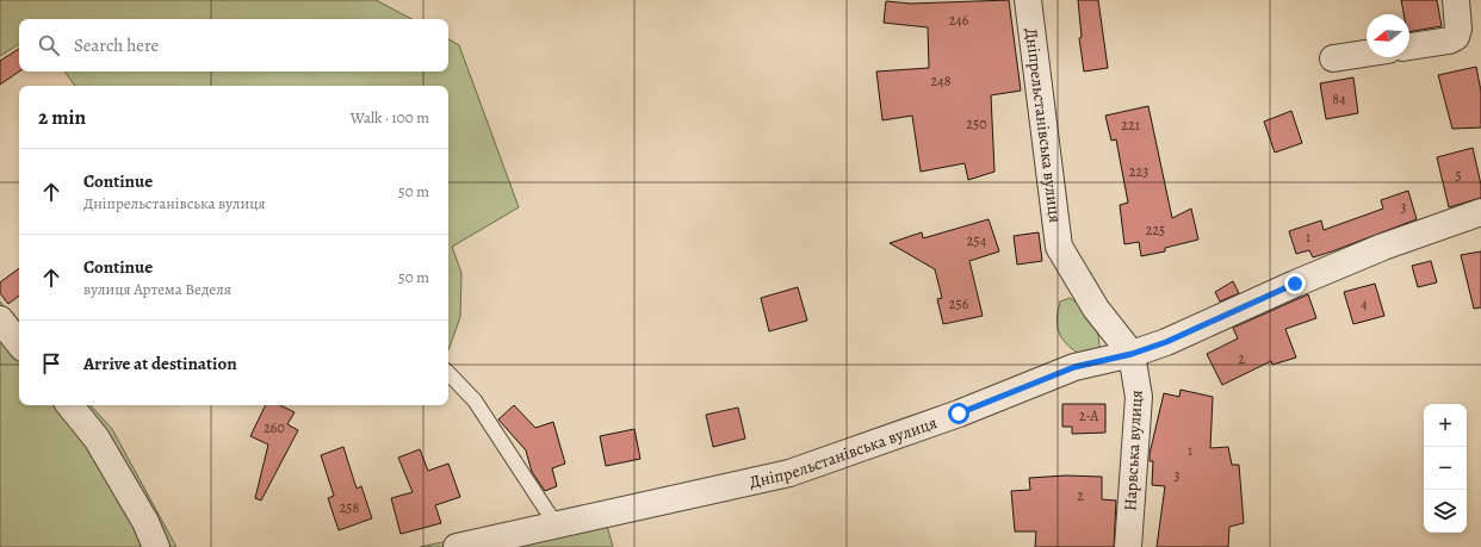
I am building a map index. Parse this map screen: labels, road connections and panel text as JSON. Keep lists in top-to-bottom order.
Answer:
{
  "streets": {
    "street": ["Дніпрельстанівська вулиця", "Нарвська вулиця"]
  },
  "crossings": [
    ["Дніпрельстанівська вулиця", "Нарвська вулиця"]
  ],
  "house_numbers": [
    "246",
    "248",
    "84",
    "250",
    "221",
    "223",
    "5",
    "3",
    "225",
    "1",
    "254",
    "256",
    "4",
    "2",
    "2-А",
    "260",
    "1",
    "3",
    "2",
    "258"
  ],
  "north": "left",
  "page": {
    "search": "Search here",
    "heading": ["2 min", "Walk · 100 m"],
    "list": [
      ["Continue", "Дніпрельстанівська вулиця", "50 m"],
      ["Continue", "вулиця Артема Веделя", "50 m"],
      "Arrive at destination"
    ],
    "map_buttons": ["+", "−"]
  }
}
